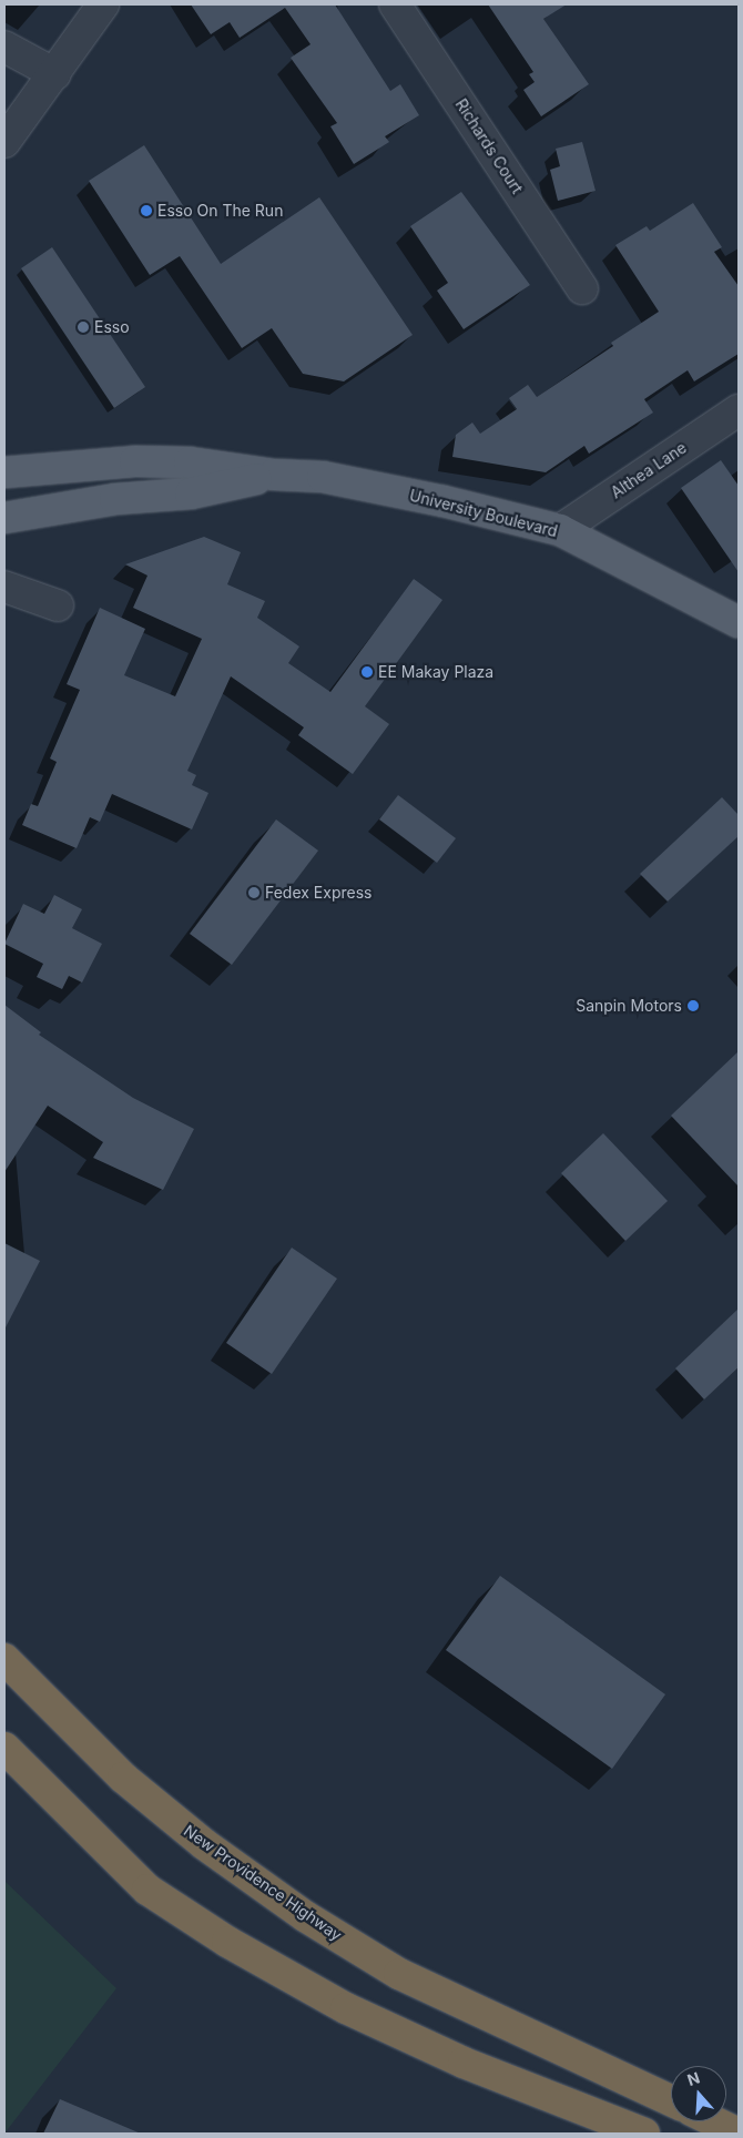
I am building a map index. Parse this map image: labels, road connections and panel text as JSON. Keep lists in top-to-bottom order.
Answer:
{
  "streets": {
    "highway": ["New Providence Highway"],
    "main road": ["University Boulevard"],
    "street": ["Richards Court", "Althea Lane"]
  },
  "crossings": [
    ["Althea Lane", "University Boulevard"]
  ],
  "places": [
    "Esso On The Run",
    "Esso",
    "EE Makay Plaza",
    "Fedex Express",
    "Sanpin Motors"
  ],
  "north": "top"
}
